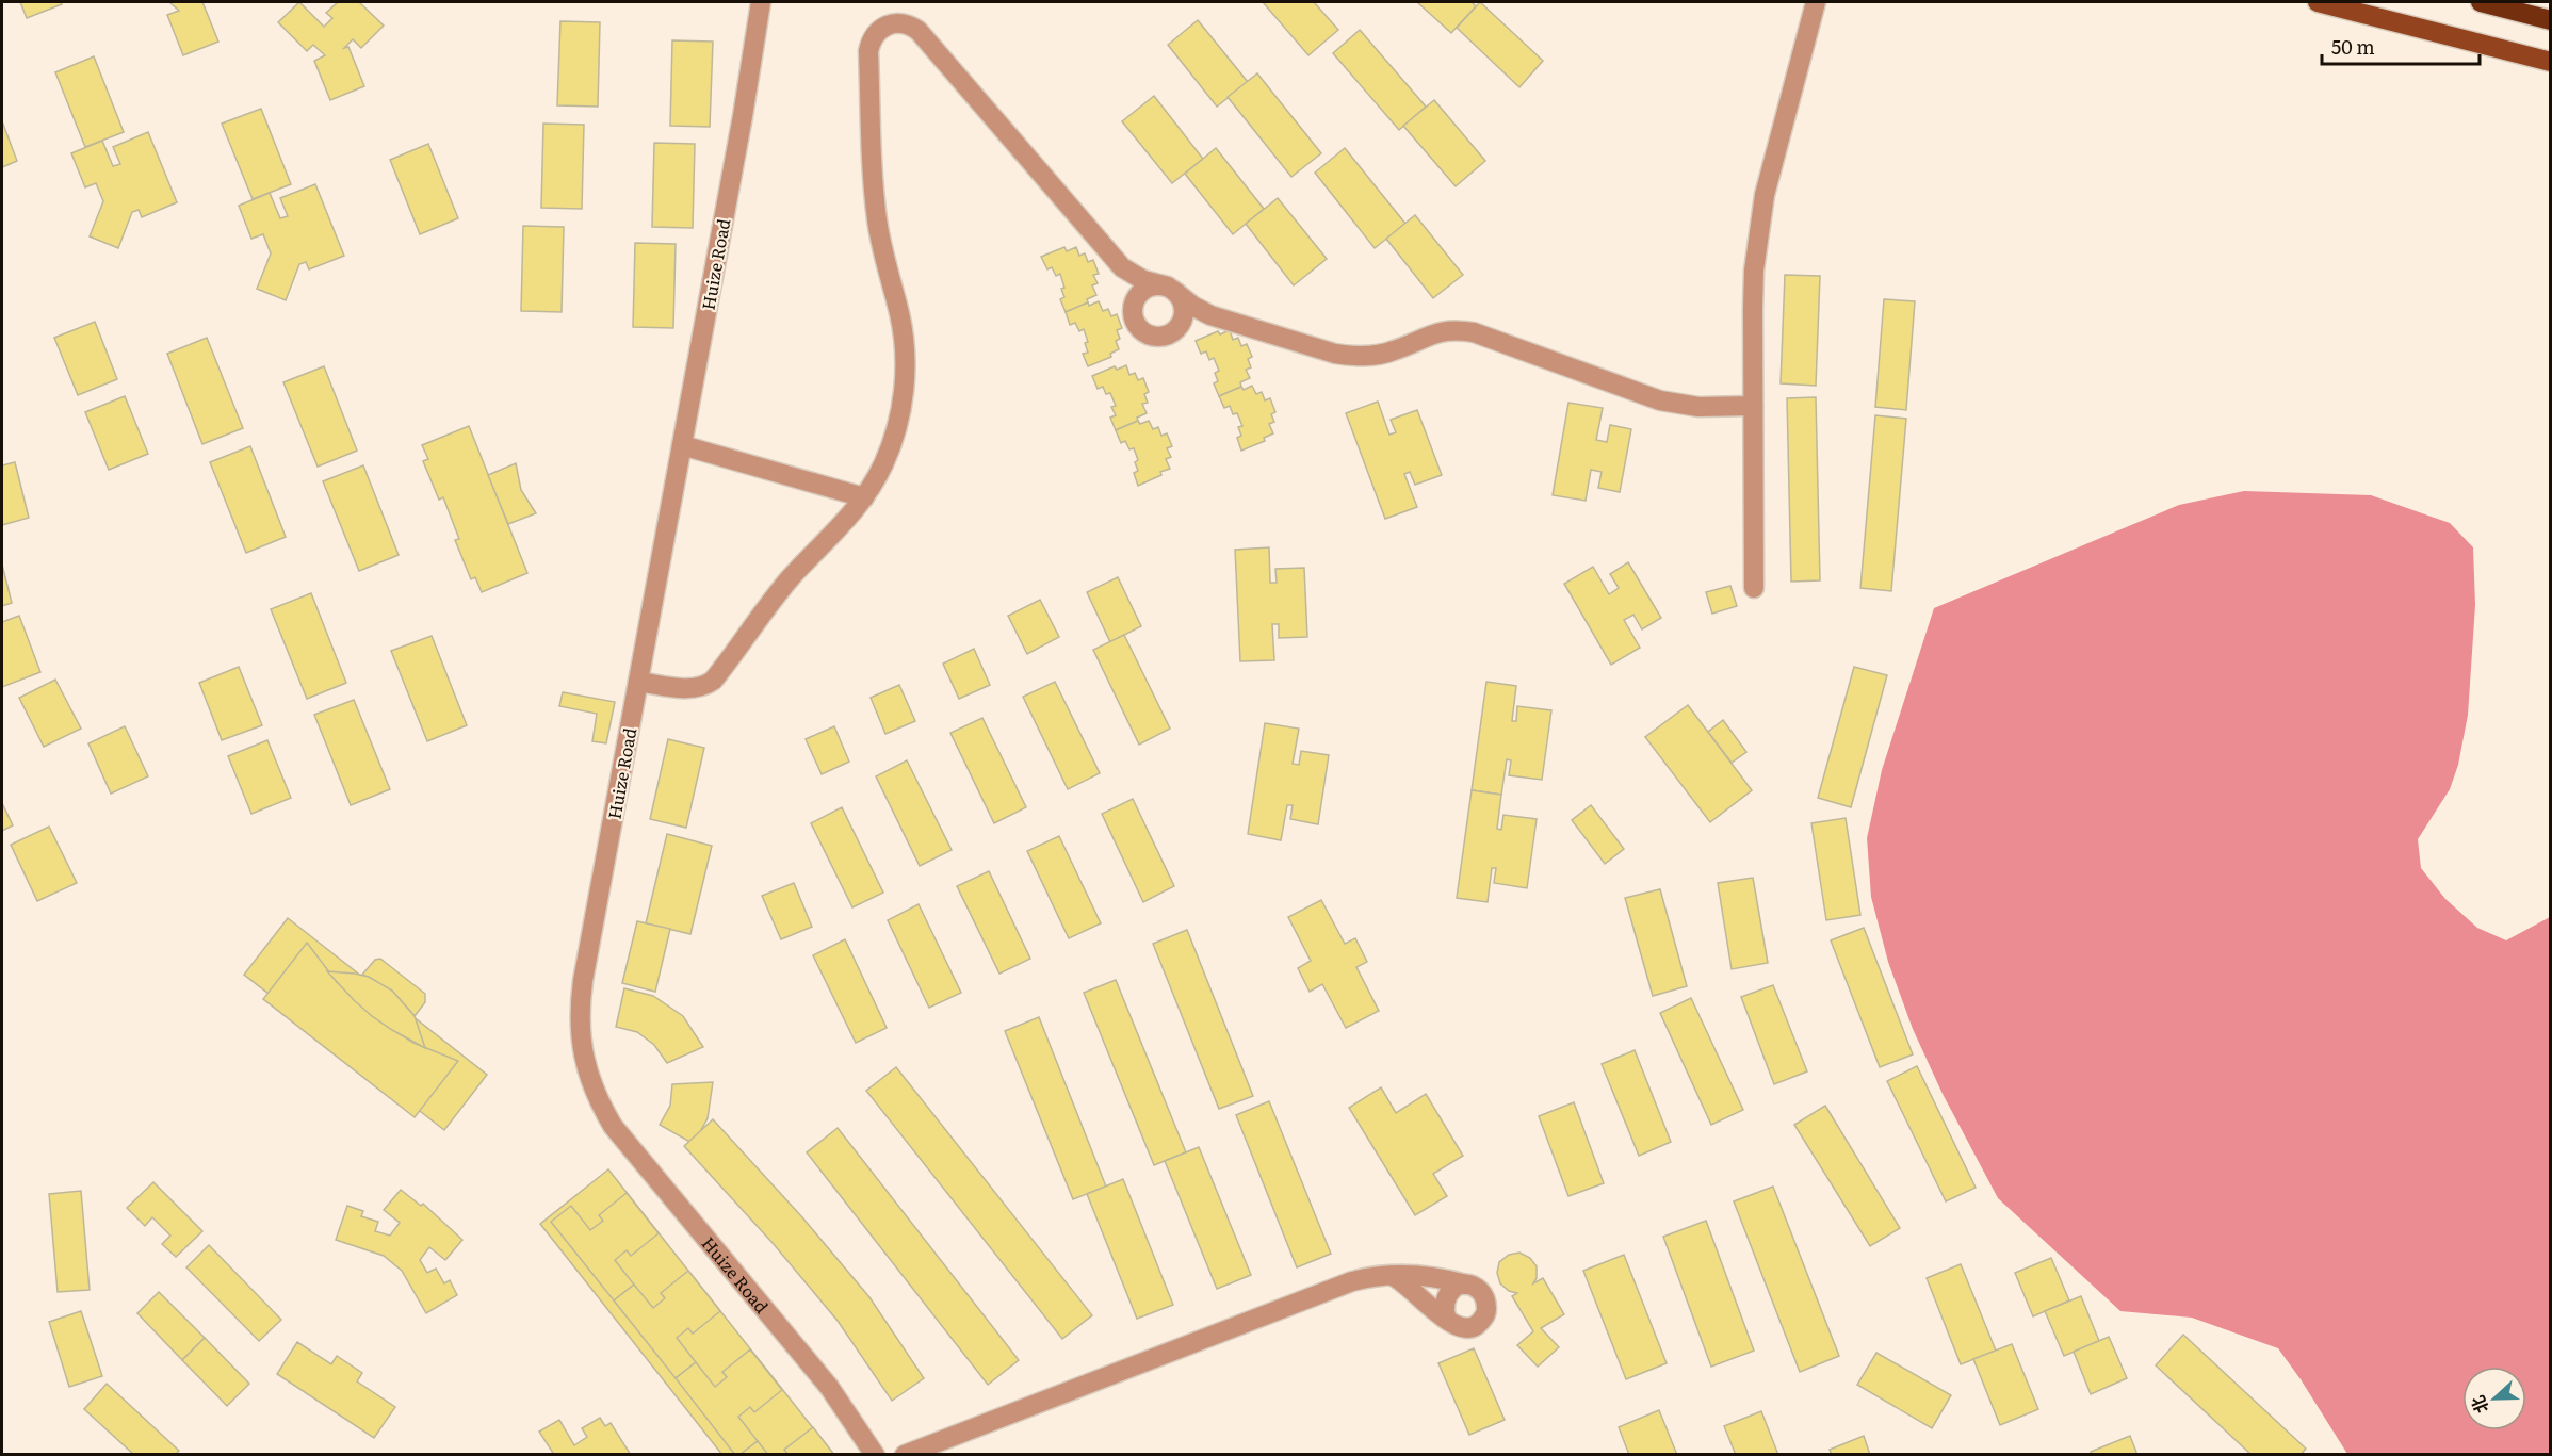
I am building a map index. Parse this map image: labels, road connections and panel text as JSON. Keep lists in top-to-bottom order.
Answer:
{
  "streets": {
    "street": ["Huize Road"]
  },
  "scale_bar": "50 m",
  "north": "left"
}
